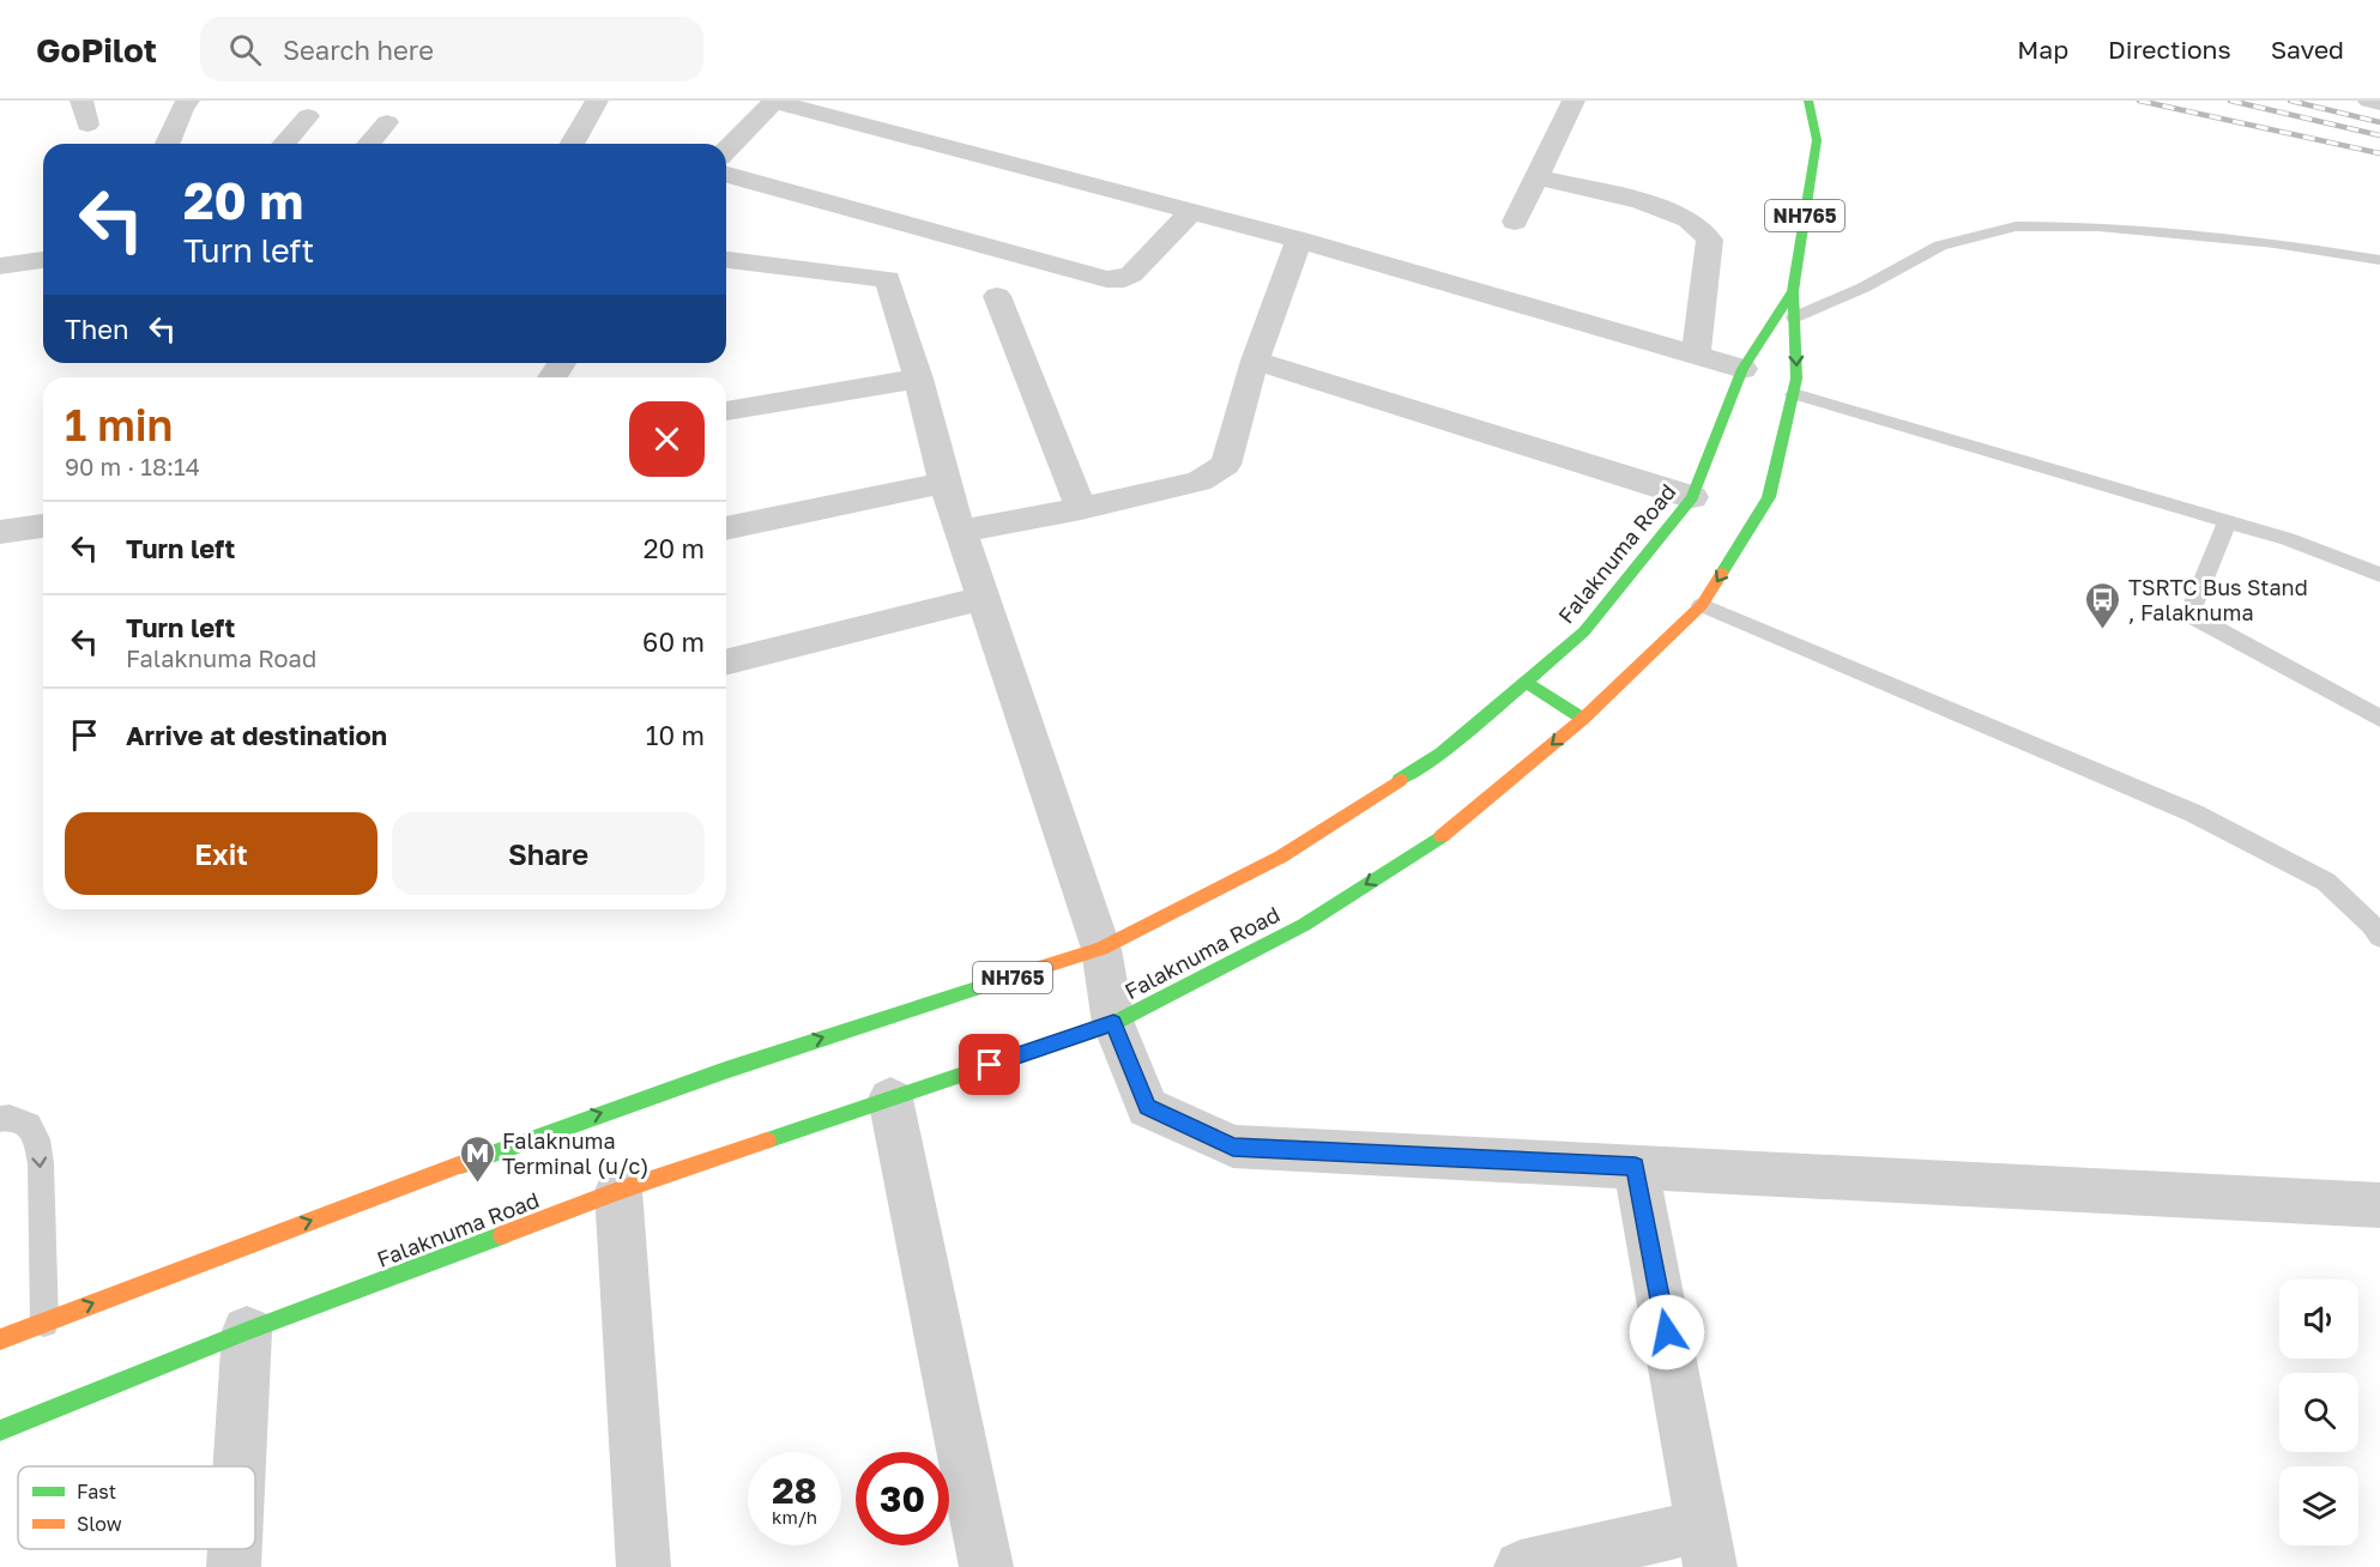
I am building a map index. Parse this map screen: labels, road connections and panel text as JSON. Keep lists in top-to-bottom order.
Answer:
{
  "streets": {
    "highway": ["NH765", "Falaknuma Road"]
  },
  "places": {
    "bus stop": ["TSRTC Bus Stand , Falaknuma"],
    "metro station": ["Falaknuma Terminal (u/c)"]
  },
  "legend": ["Fast", "Slow"],
  "page": {
    "header": "GoPilot",
    "search": "Search here",
    "nav": ["Map", "Directions", "Saved"],
    "turn": ["20 m", "Turn left"],
    "then": "Then",
    "heading": ["1 min", "90 m · 18:14"],
    "list": [
      {
        "name": "Turn left",
        "value": "20 m"
      },
      {
        "name": "Turn left",
        "note": "Falaknuma Road",
        "value": "60 m"
      },
      {
        "name": "Arrive at destination",
        "value": "10 m"
      }
    ],
    "buttons": ["Exit", "Share"],
    "speed": "28 km/h",
    "limit": "30"
  }
}
